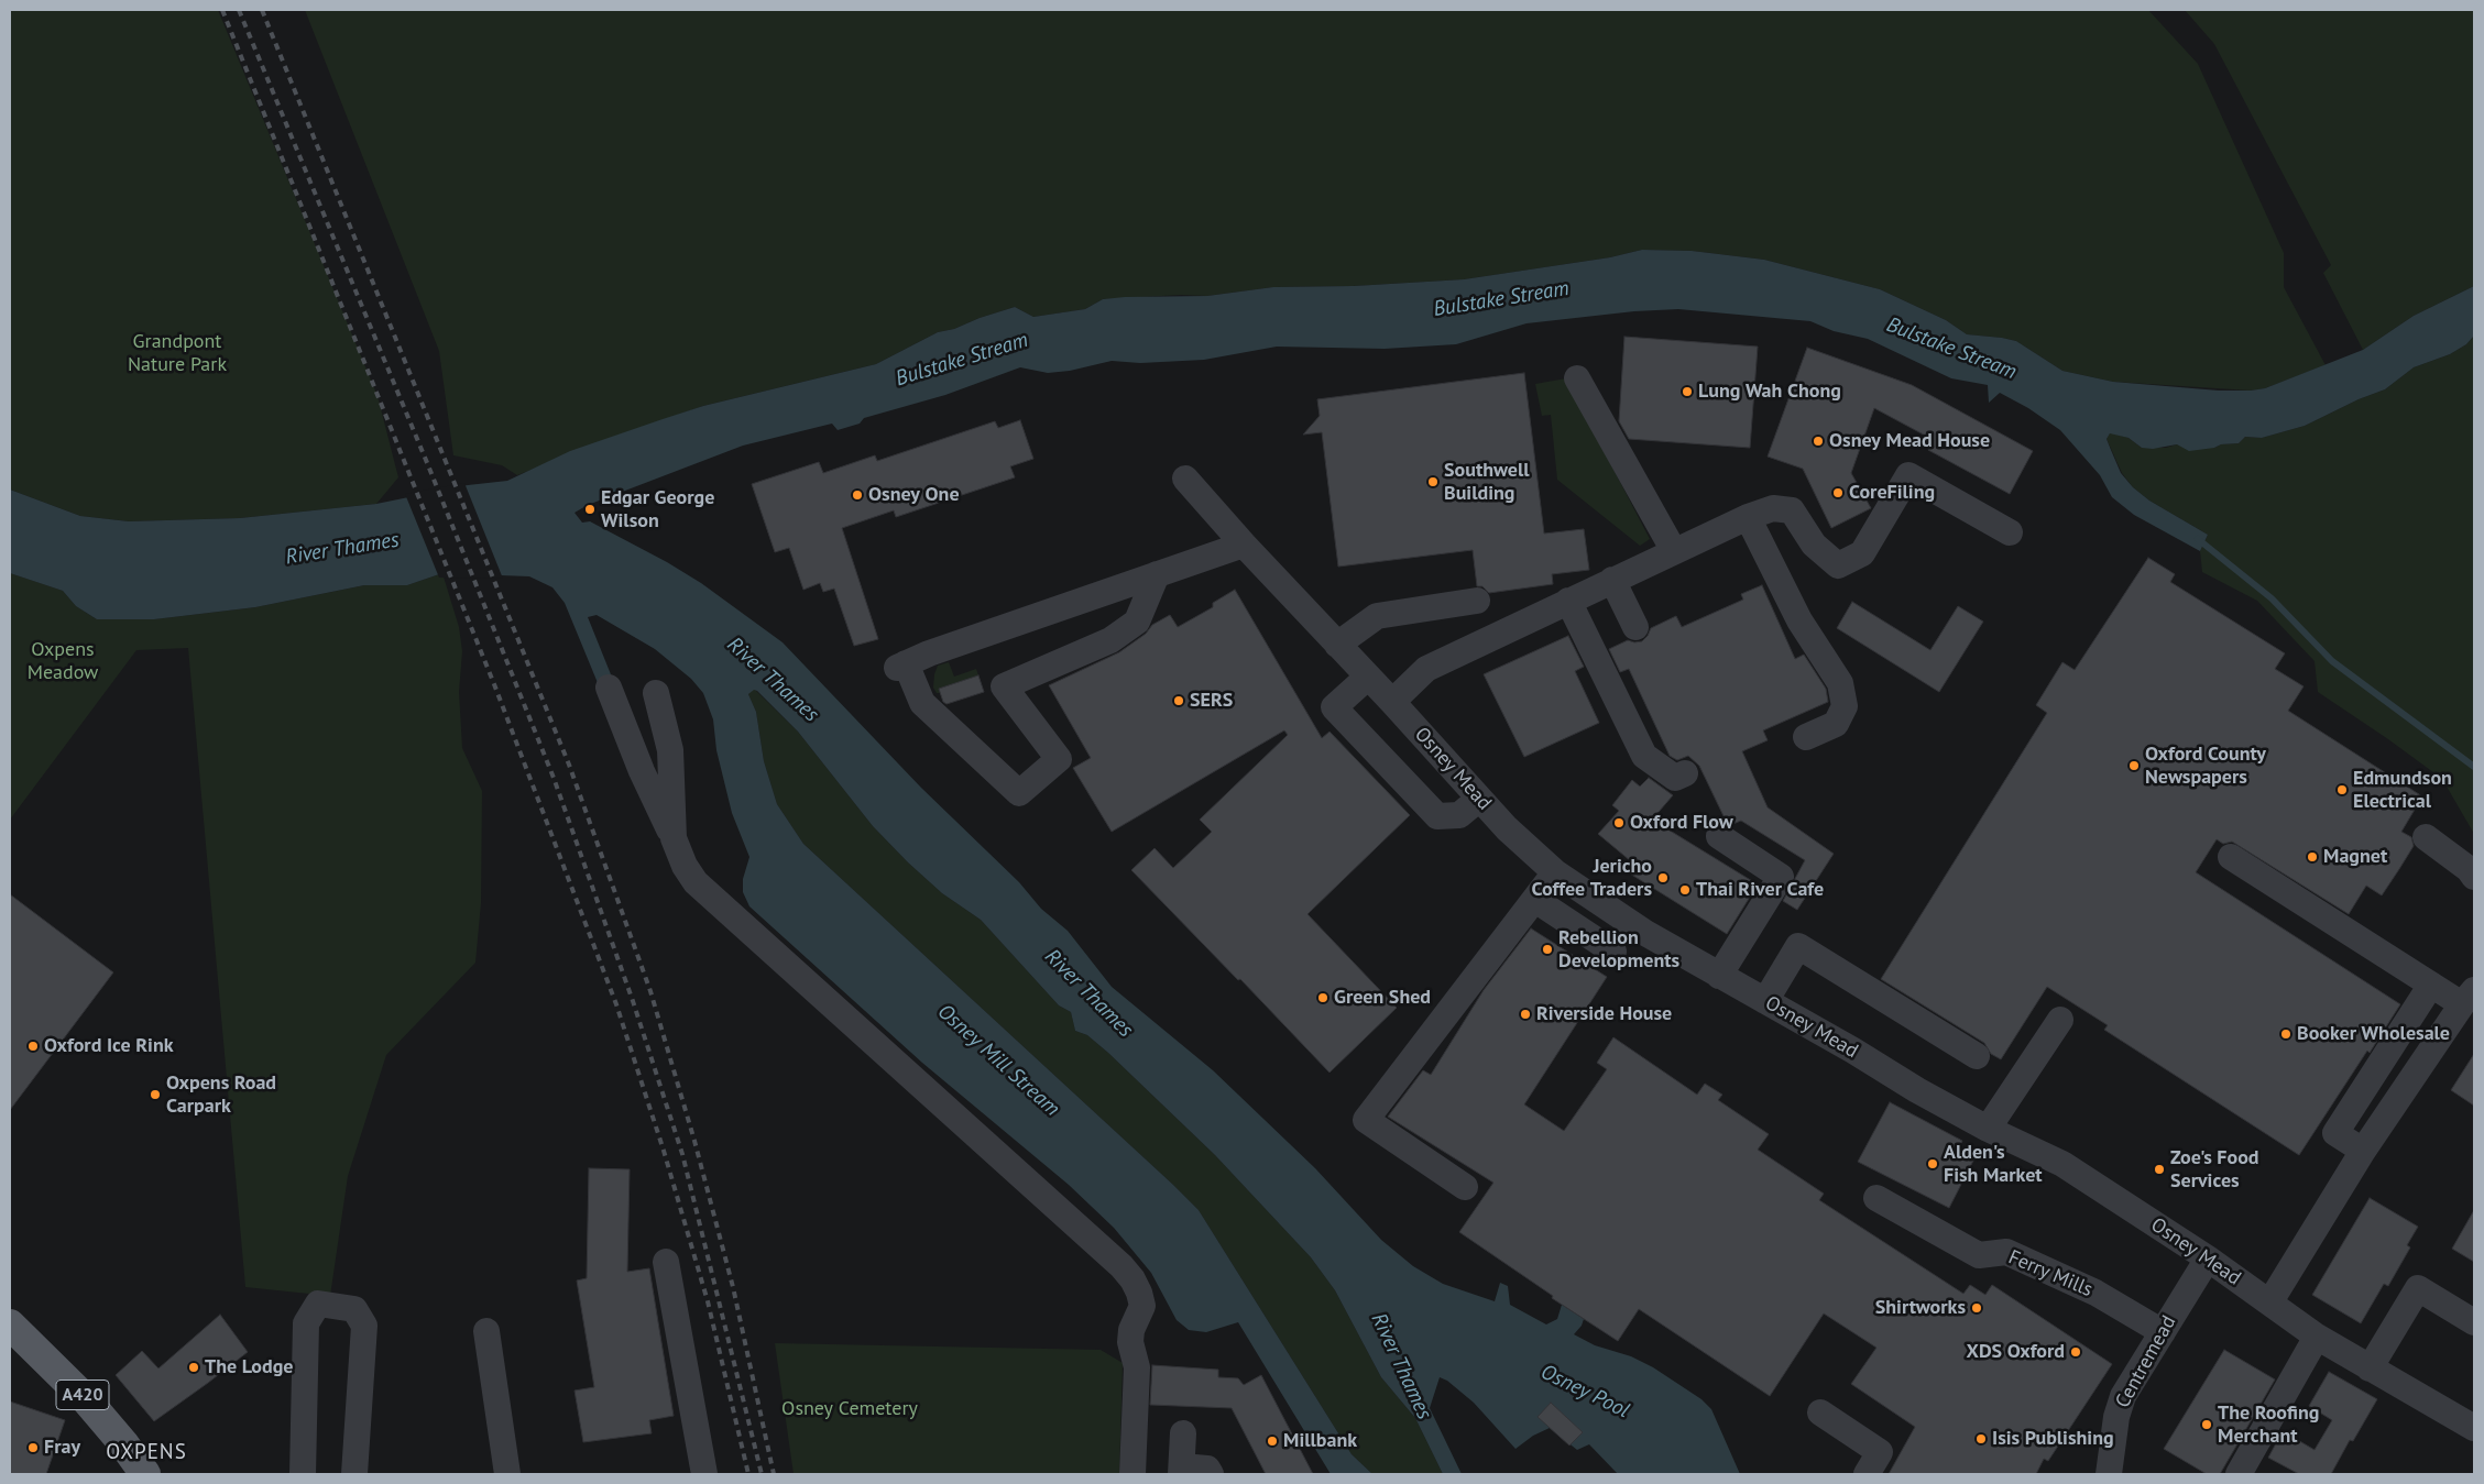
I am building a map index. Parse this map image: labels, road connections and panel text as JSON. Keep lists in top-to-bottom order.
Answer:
{
  "streets": {
    "main road": ["A420"],
    "street": ["Osney Mead", "Ferry Mills", "Centremead"]
  },
  "crossings": [
    ["Osney Mead", "Centremead"],
    ["Ferry Mills", "Centremead"]
  ],
  "districts": ["OXPENS"],
  "water": [
    "Bulstake Stream",
    "River Thames",
    "Osney Mill Stream",
    "Osney Pool"
  ],
  "parks": ["Grandpont Nature Park", "Oxpens Meadow", "Osney Cemetery"],
  "places": [
    "Lung Wah Chong",
    "Osney Mead House",
    "Southwell Building",
    "CoreFiling",
    "Osney One",
    "Edgar George Wilson",
    "SERS",
    "Oxford County Newspapers",
    "Edmundson Electrical",
    "Oxford Flow",
    "Magnet",
    "Jericho Coffee Traders",
    "Thai River Cafe",
    "Rebellion Developments",
    "Green Shed",
    "Riverside House",
    "Booker Wholesale",
    "Oxford Ice Rink",
    "Oxpens Road Carpark",
    "Alden's Fish Market",
    "Zoe's Food Services",
    "Shirtworks",
    "XDS Oxford",
    "The Lodge",
    "The Roofing Merchant",
    "Isis Publishing",
    "Millbank",
    "Fray"
  ]
}
